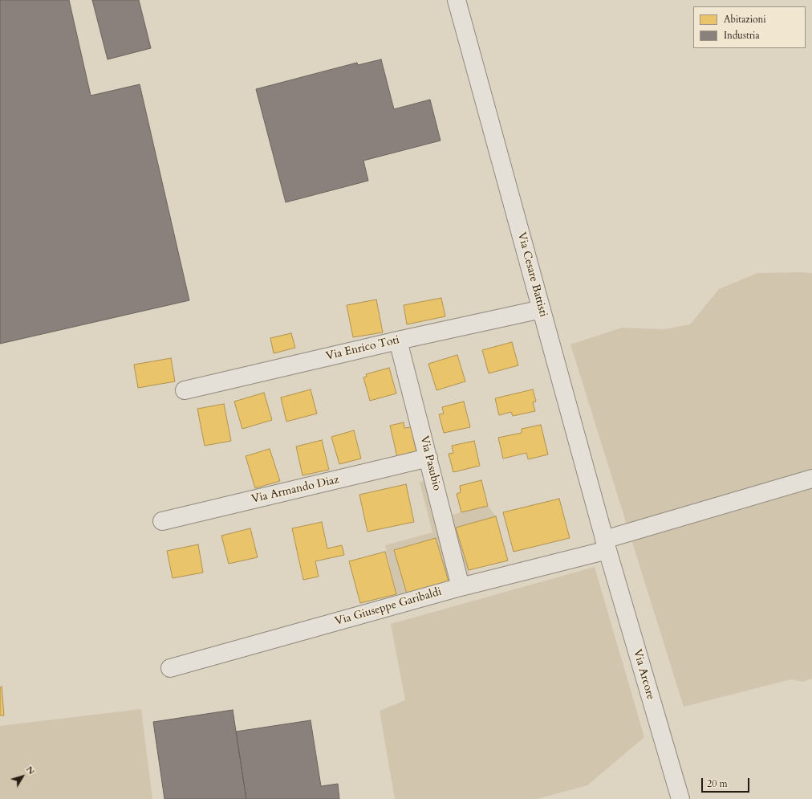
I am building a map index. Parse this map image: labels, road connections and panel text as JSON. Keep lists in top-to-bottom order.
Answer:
{
  "streets": {
    "street": [
      "Via Cesare Battisti",
      "Via Enrico Toti",
      "Via Pasubio",
      "Via Armando Diaz",
      "Via Giuseppe Garibaldi",
      "Via Arcore"
    ]
  },
  "crossings": [
    ["Via Cesare Battisti", "Via Enrico Toti"],
    ["Via Cesare Battisti", "Via Giuseppe Garibaldi"],
    ["Via Cesare Battisti", "Via Arcore"],
    ["Via Enrico Toti", "Via Pasubio"],
    ["Via Pasubio", "Via Armando Diaz"],
    ["Via Pasubio", "Via Giuseppe Garibaldi"],
    ["Via Giuseppe Garibaldi", "Via Arcore"]
  ],
  "legend": ["Abitazioni", "Industria"],
  "scale_bar": "20 m",
  "north": "top right"
}
